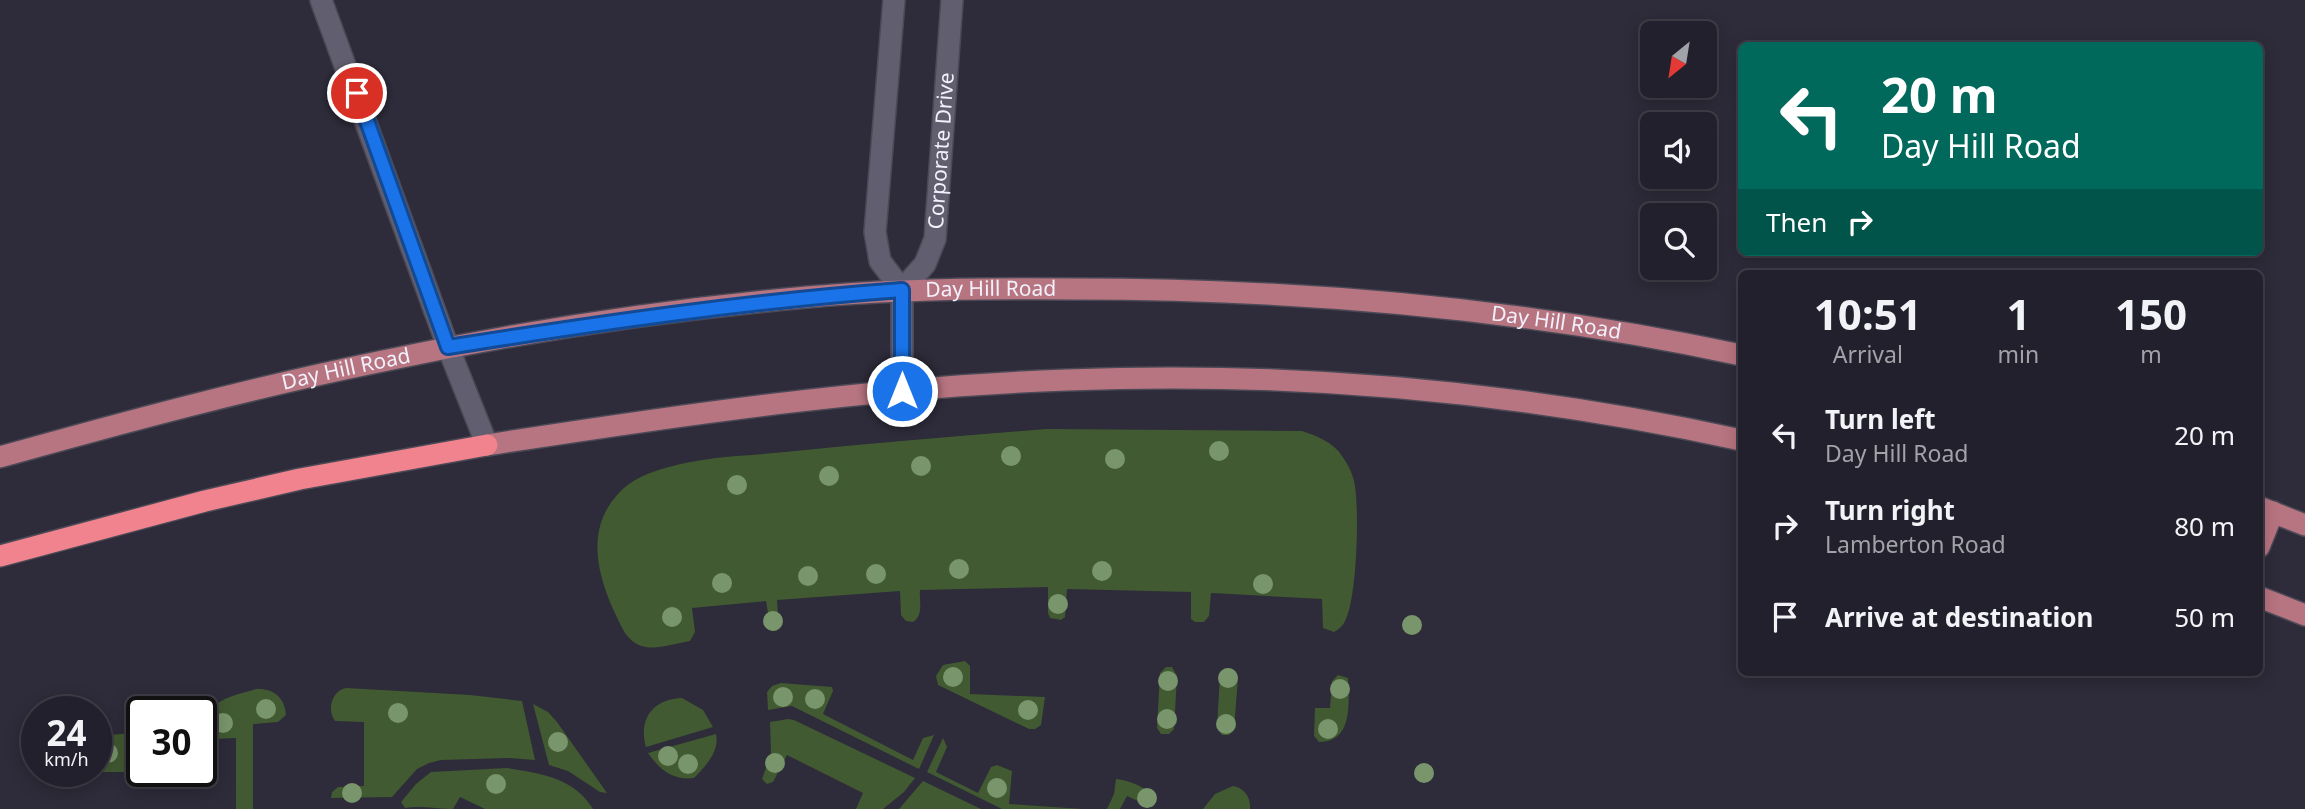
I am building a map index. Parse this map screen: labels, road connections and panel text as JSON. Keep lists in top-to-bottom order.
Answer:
{
  "streets": {
    "main road": ["Day Hill Road"],
    "street": ["Corporate Drive"]
  },
  "crossings": [
    ["Corporate Drive", "Day Hill Road"]
  ],
  "north": "bottom left",
  "page": {
    "turn": ["20 m", "Day Hill Road"],
    "then": "Then",
    "eta": [
      "10:51",
      "Arrival",
      "1",
      "min",
      "150",
      "m"
    ],
    "list": [
      {
        "name": "Turn left",
        "note": "Day Hill Road",
        "value": "20 m"
      },
      {
        "name": "Turn right",
        "note": "Lamberton Road",
        "value": "80 m"
      },
      {
        "name": "Arrive at destination",
        "value": "50 m"
      }
    ],
    "speed": "24 km/h",
    "limit": "30"
  }
}
